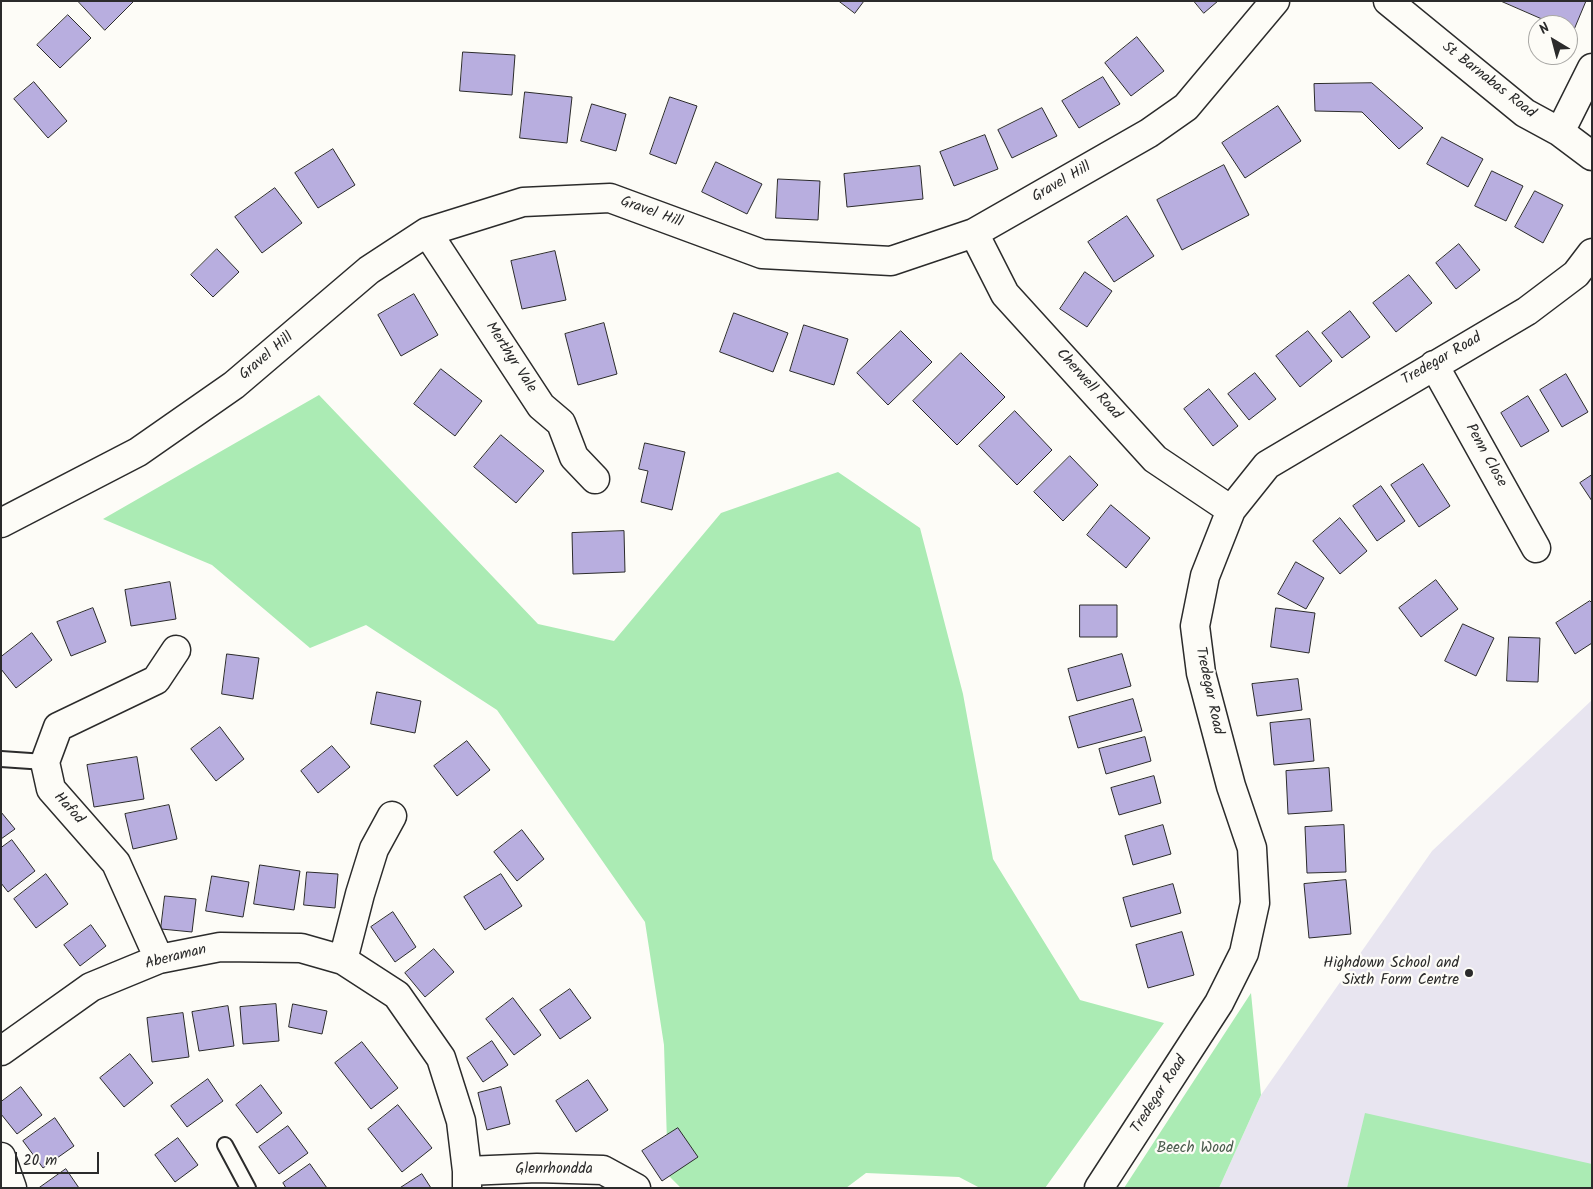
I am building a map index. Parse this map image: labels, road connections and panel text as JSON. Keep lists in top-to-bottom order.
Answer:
{
  "streets": {
    "street": [
      "St Barnabas Road",
      "Gravel Hill",
      "Merthyr Vale",
      "Tredegar Road",
      "Cherwell Road",
      "Penn Close",
      "Hafod",
      "Aberaman",
      "Glenrhondda"
    ]
  },
  "crossings": [
    ["Gravel Hill", "Merthyr Vale"],
    ["Gravel Hill", "Cherwell Road"],
    ["Tredegar Road", "Cherwell Road"],
    ["Tredegar Road", "Penn Close"],
    ["Hafod", "Aberaman"],
    ["Aberaman", "Glenrhondda"]
  ],
  "parks": ["Beech Wood"],
  "places": ["Highdown School and Sixth Form Centre"],
  "scale_bar": "20 m",
  "north": "top left"
}
